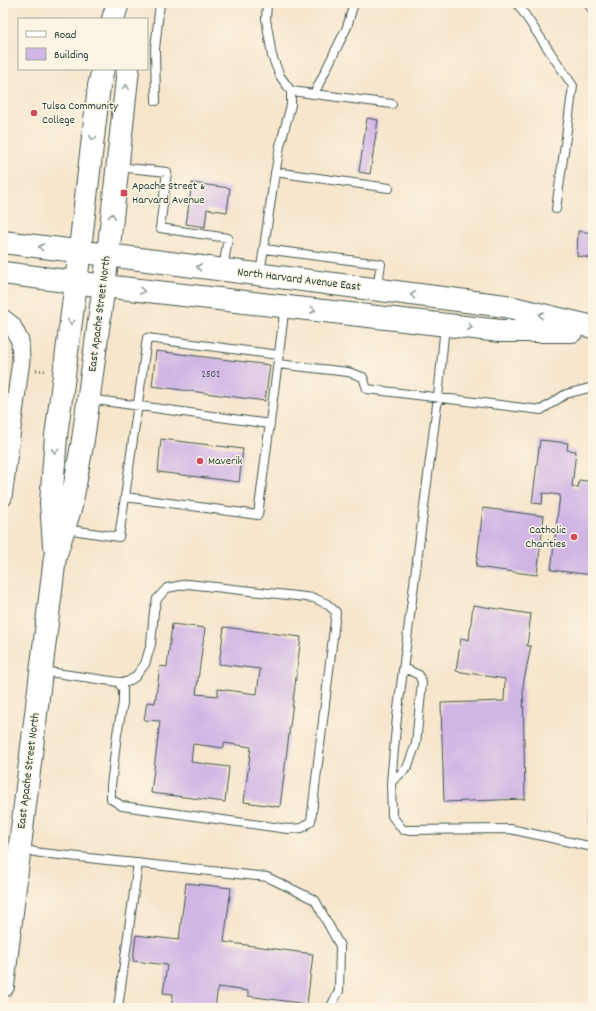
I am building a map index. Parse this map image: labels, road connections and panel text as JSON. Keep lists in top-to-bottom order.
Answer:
{
  "streets": {
    "main road": ["North Harvard Avenue East", "East Apache Street North"]
  },
  "crossings": [
    ["North Harvard Avenue East", "East Apache Street North"]
  ],
  "places": {
    "other": ["Tulsa Community College", "Maverik", "Catholic Charities"],
    "transit": ["Apache Street & Harvard Avenue"]
  },
  "house_numbers": ["2502"],
  "legend": ["Road", "Building"]
}
